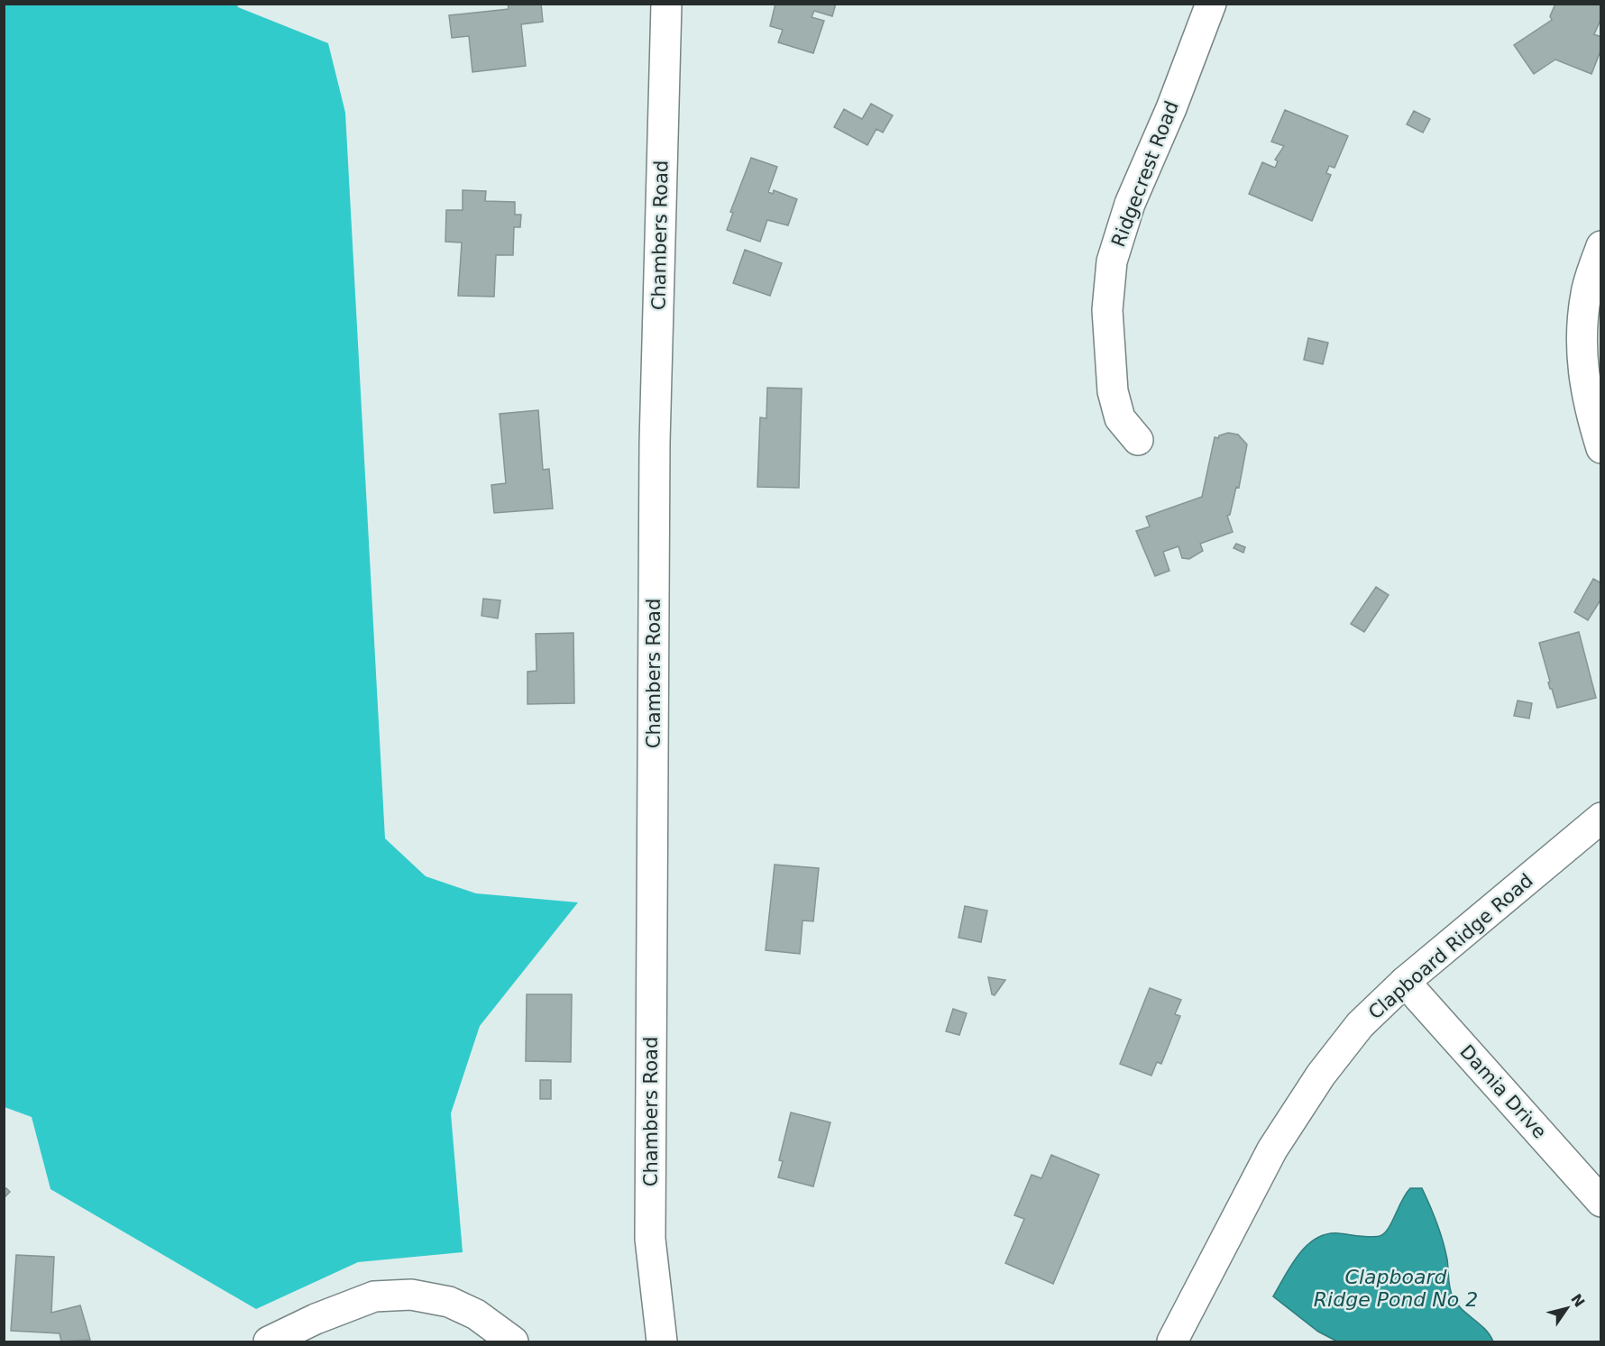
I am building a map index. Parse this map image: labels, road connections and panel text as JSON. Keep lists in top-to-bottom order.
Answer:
{
  "streets": {
    "street": [
      "Ridgecrest Road",
      "Chambers Road",
      "Clapboard Ridge Road",
      "Damia Drive"
    ]
  },
  "crossings": [
    ["Clapboard Ridge Road", "Damia Drive"]
  ],
  "water": ["Clapboard Ridge Pond No 2"],
  "north": "top right"
}
